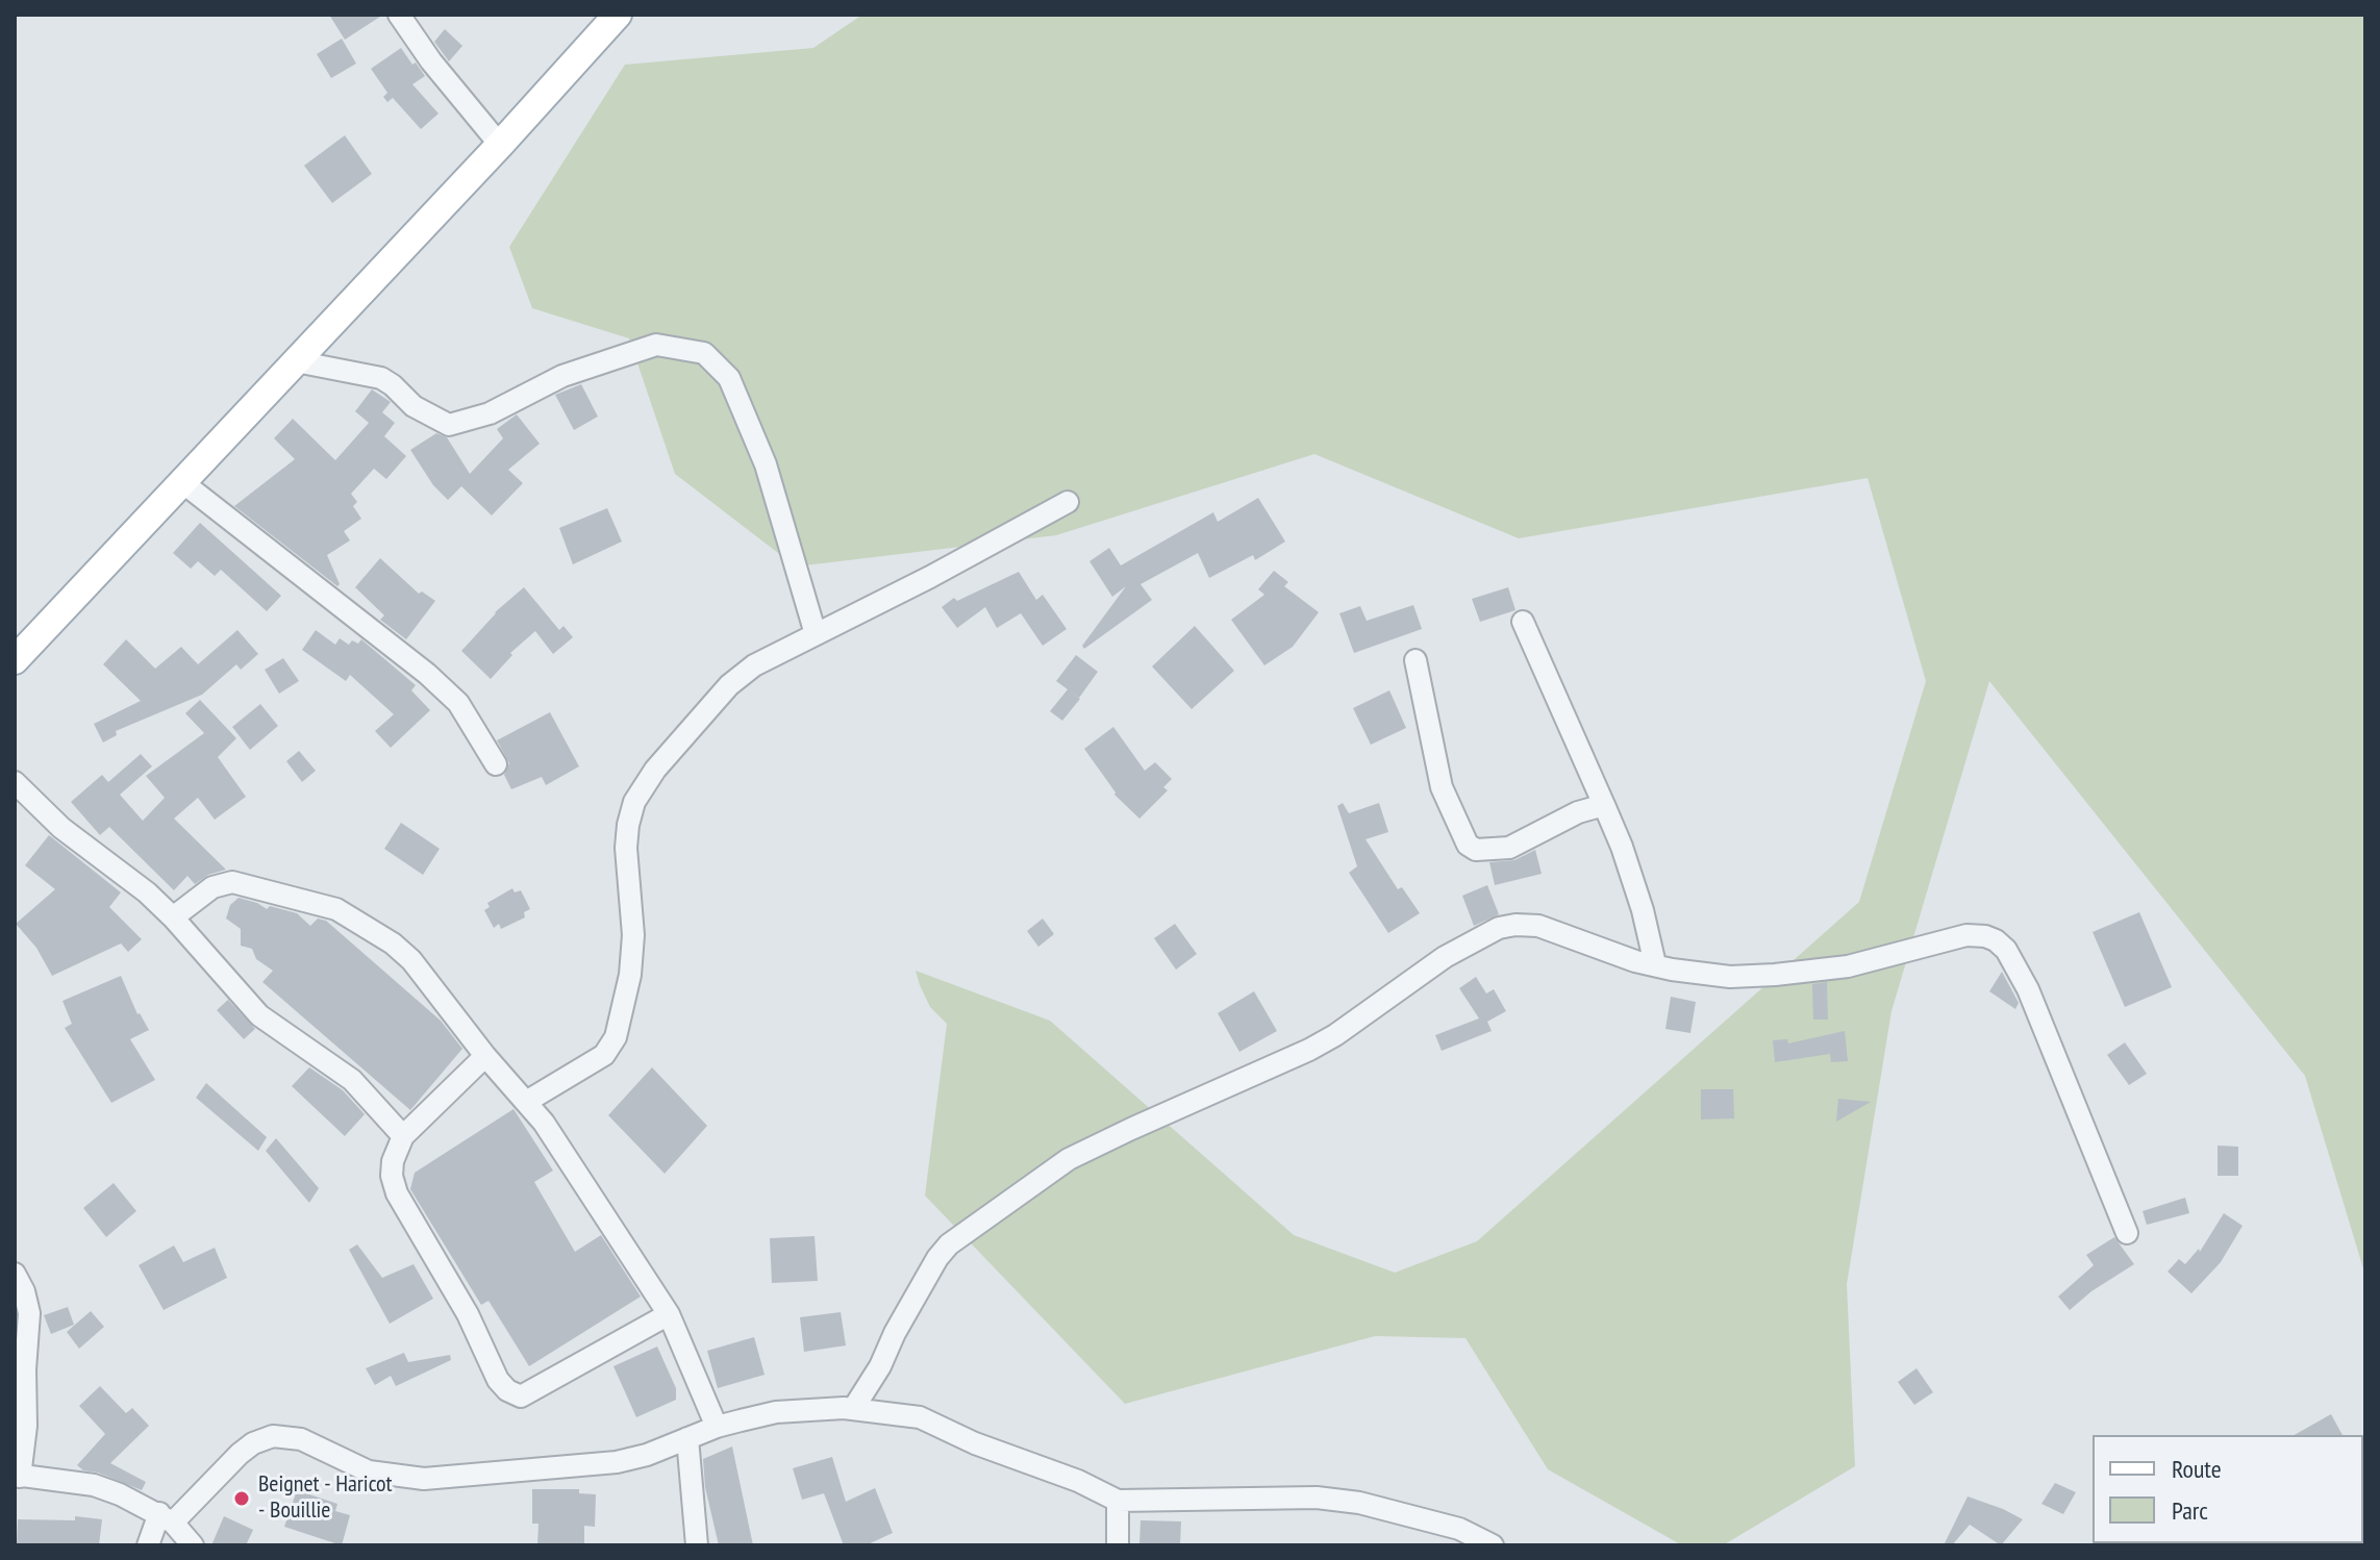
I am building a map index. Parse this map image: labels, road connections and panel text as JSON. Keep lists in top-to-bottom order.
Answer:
{
  "places": ["Beignet - Haricot - Bouillie"],
  "legend": ["Route", "Parc"]
}
